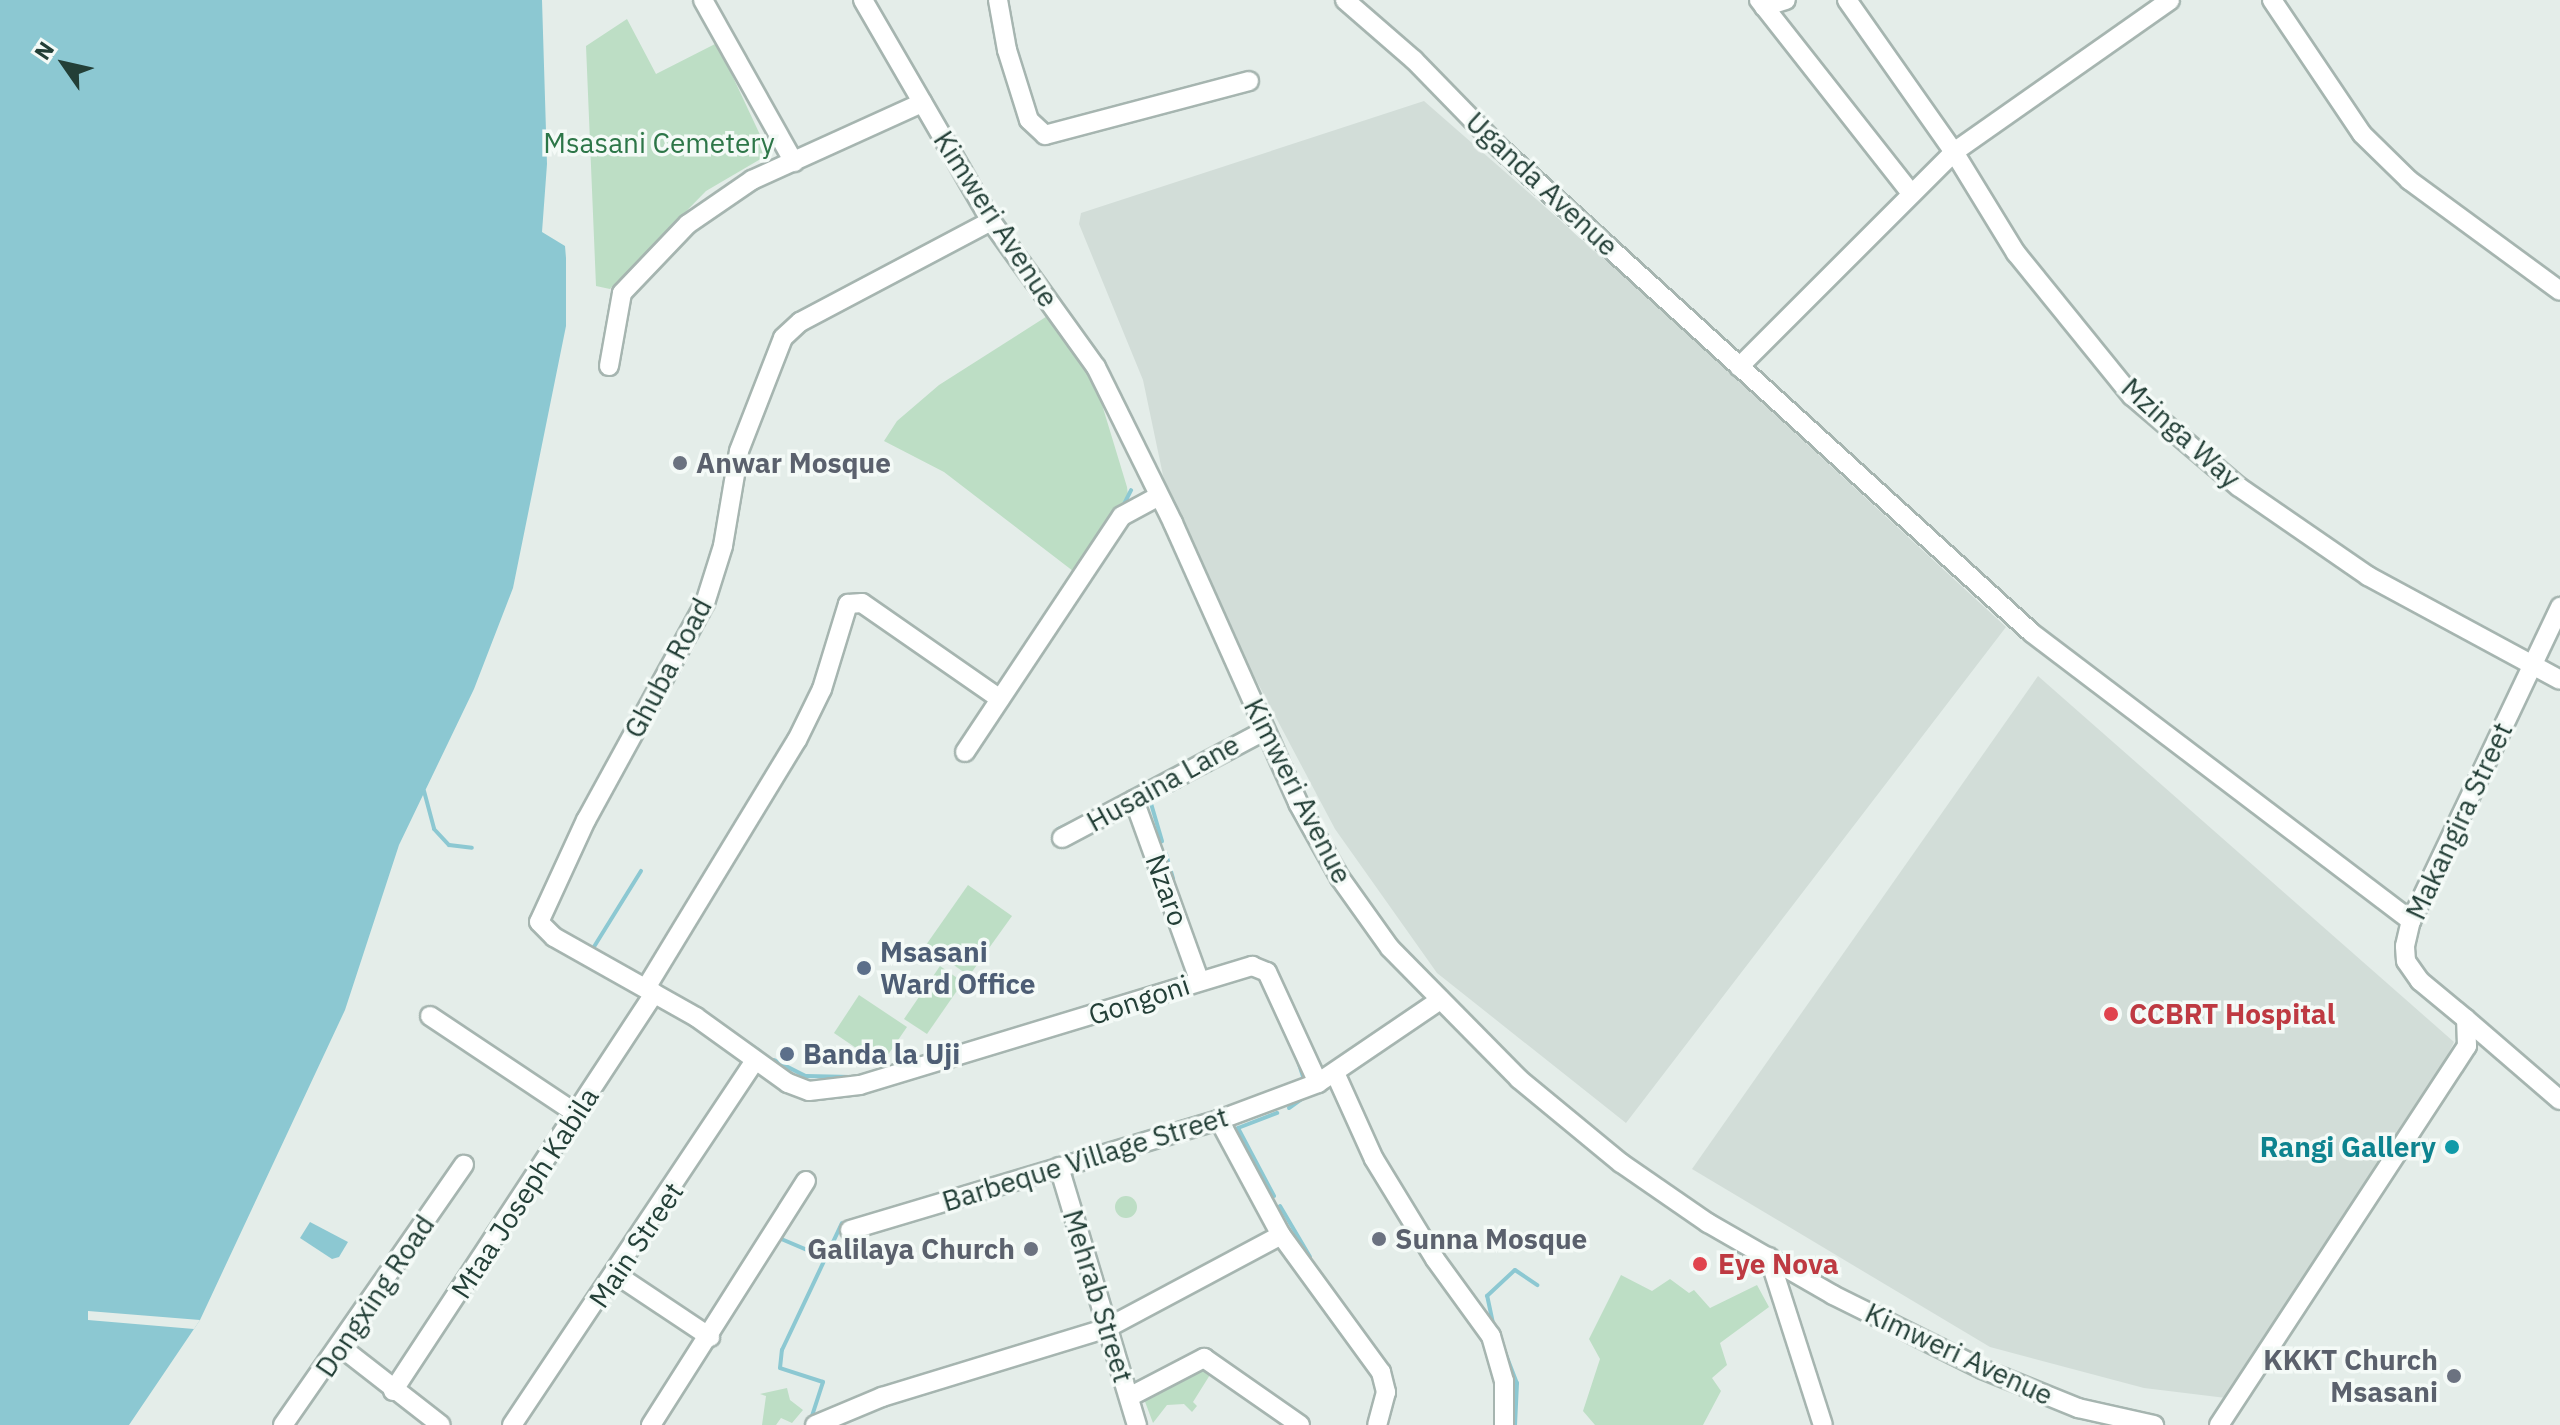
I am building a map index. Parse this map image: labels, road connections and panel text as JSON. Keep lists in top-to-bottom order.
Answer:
{
  "streets": {
    "street": [
      "Uganda Avenue",
      "Kimweri Avenue",
      "Mzinga Way",
      "Ghuba Road",
      "Husaina Lane",
      "Makangira Street",
      "Nzaro",
      "Gongoni",
      "Barbeque Village Street",
      "Mtaa Joseph Kabila",
      "Main Street",
      "Dongxing Road",
      "Mehrab Street"
    ]
  },
  "crossings": [
    ["Uganda Avenue", "Makangira Street"],
    ["Kimweri Avenue", "Ghuba Road"],
    ["Kimweri Avenue", "Husaina Lane"],
    ["Mzinga Way", "Makangira Street"],
    ["Ghuba Road", "Gongoni"],
    ["Ghuba Road", "Mtaa Joseph Kabila"],
    ["Ghuba Road", "Main Street"],
    ["Husaina Lane", "Nzaro"],
    ["Nzaro", "Gongoni"],
    ["Gongoni", "Barbeque Village Street"],
    ["Gongoni", "Main Street"],
    ["Barbeque Village Street", "Mehrab Street"]
  ],
  "parks": ["Msasani Cemetery"],
  "places": [
    "Anwar Mosque",
    "Msasani Ward Office",
    "CCBRT Hospital",
    "Banda la Uji",
    "Rangi Gallery",
    "Sunna Mosque",
    "Galilaya Church",
    "Eye Nova",
    "KKKT Church Msasani"
  ],
  "north": "top left"
}
